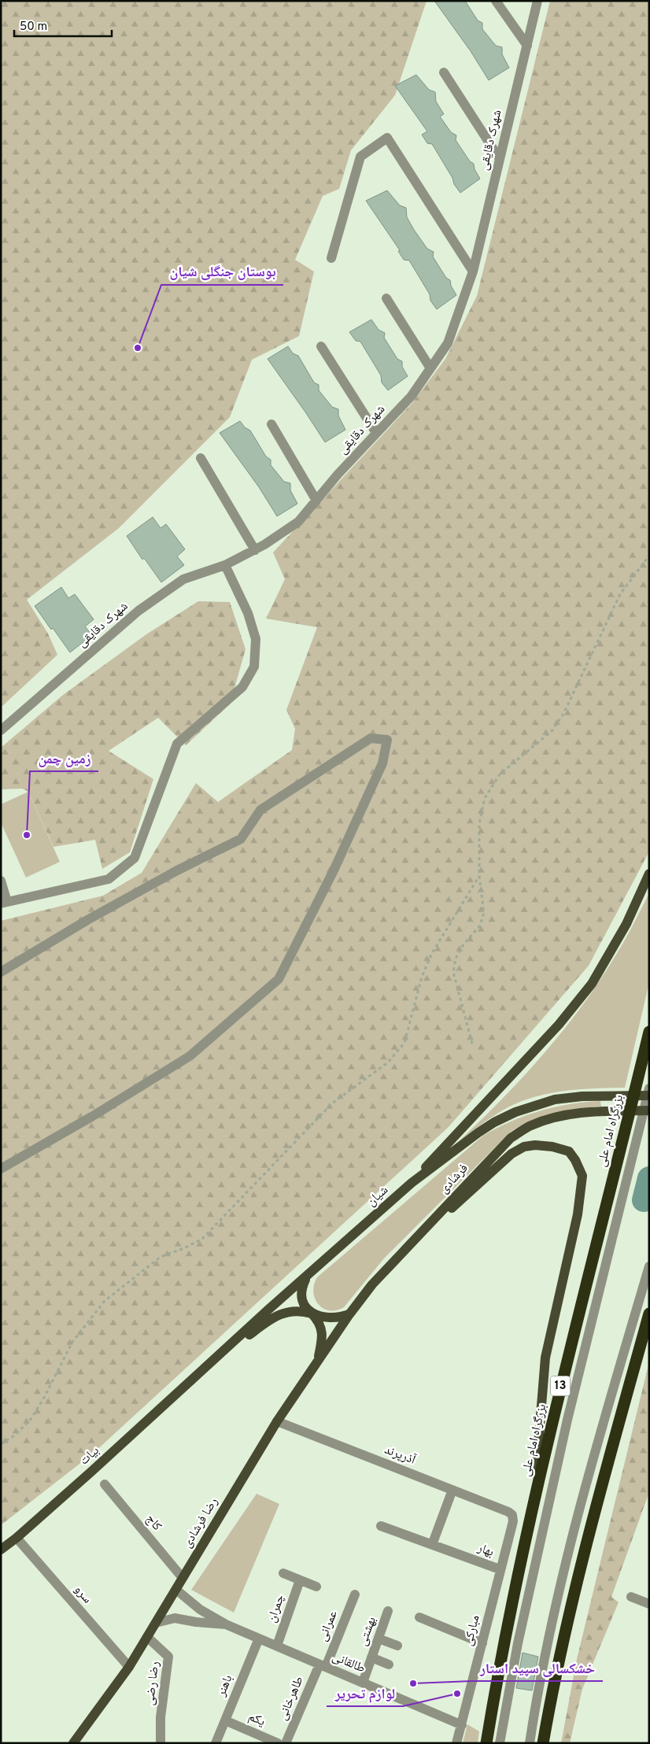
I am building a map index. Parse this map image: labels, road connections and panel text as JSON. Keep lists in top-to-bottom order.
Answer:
{
  "streets": {
    "highway": ["بزرگراه امام علی", "13"],
    "main road": [
      "فرشادی",
      "شیان",
      "بیات",
      "رضا فرشادی"
    ],
    "street": [
      "شهرک دقایقی",
      "آذرپرند",
      "کاج",
      "بهار",
      "سرو",
      "چمران",
      "عمرانی",
      "مبارکی",
      "بهشتی",
      "طالقانی",
      "رضا رضی",
      "باهنر",
      "طاهرخانی",
      "یکم"
    ]
  },
  "crossings": [
    ["فرشادی", "رضا فرشادی"],
    ["شیان", "بیات"],
    ["آذرپرند", "رضا فرشادی"],
    ["آذرپرند", "بهار"],
    ["بیات", "سرو"],
    ["کاج", "رضا فرشادی"],
    ["رضا فرشادی", "سرو"],
    ["رضا فرشادی", "طالقانی"],
    ["رضا فرشادی", "رضا رضی"],
    ["بهار", "مبارکی"],
    ["چمران", "طالقانی"],
    ["عمرانی", "طالقانی"],
    ["عمرانی", "طاهرخانی"],
    ["مبارکی", "طالقانی"],
    ["بهشتی", "طالقانی"],
    ["طالقانی", "باهنر"],
    ["طالقانی", "طاهرخانی"],
    ["باهنر", "یکم"]
  ],
  "places": [
    "بوستان جنگلی شیان",
    "زمین چمن",
    "خشکسالی سپید استار",
    "لوازم تحریر"
  ],
  "scale_bar": "50 m"
}
